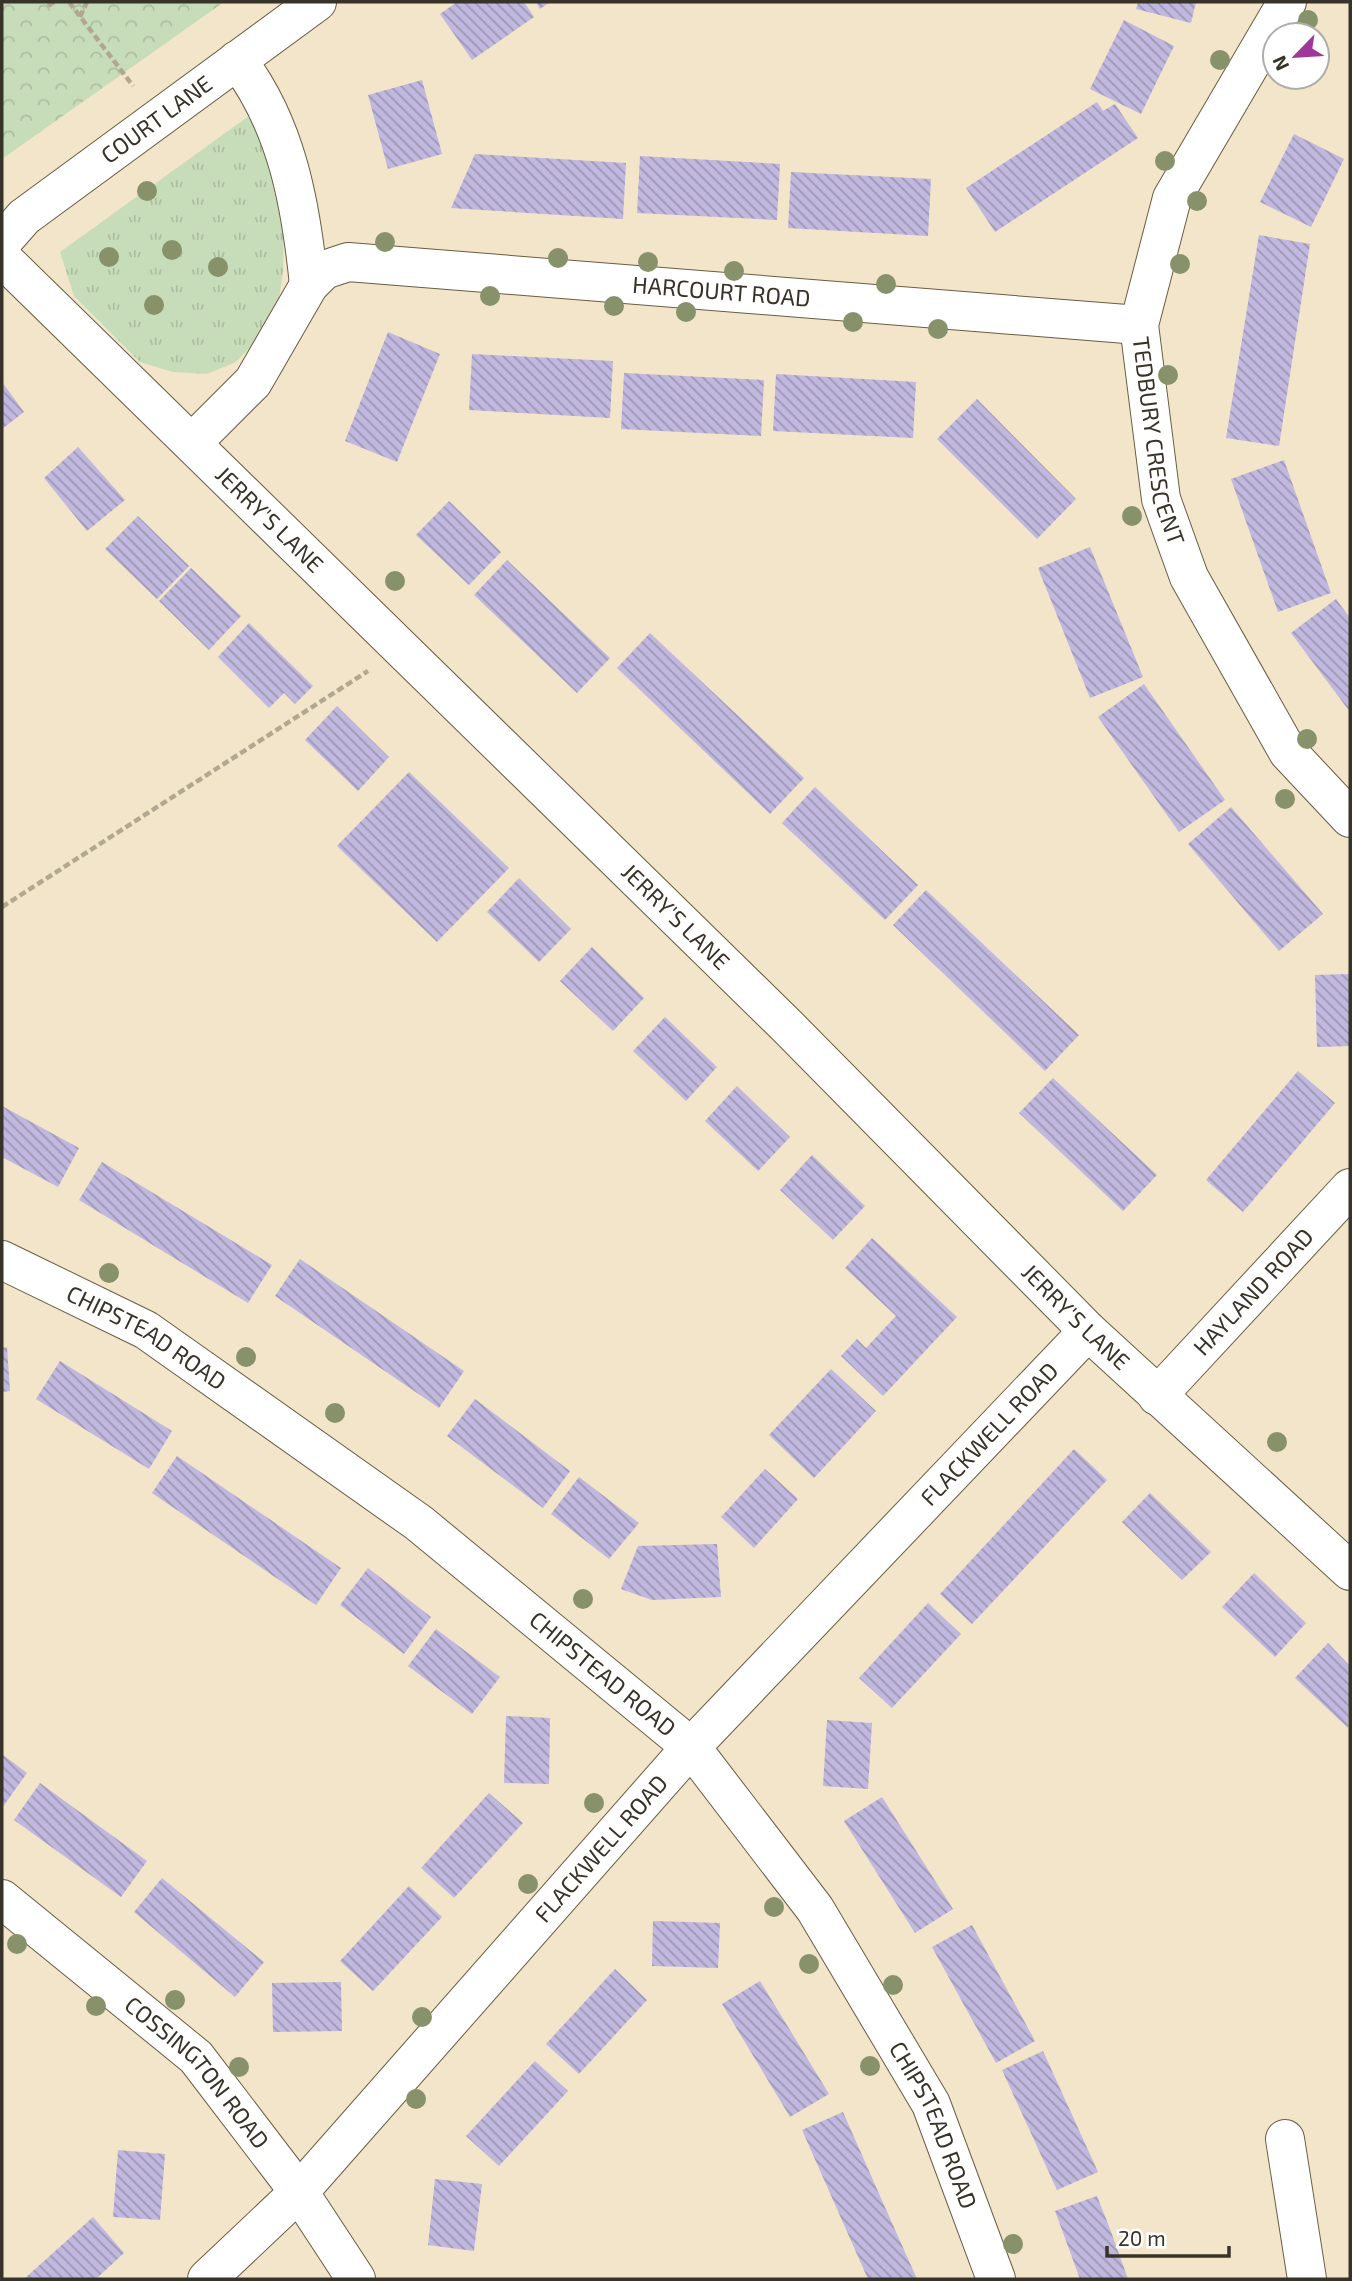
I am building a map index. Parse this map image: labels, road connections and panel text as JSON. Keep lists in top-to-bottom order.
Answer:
{
  "streets": {
    "street": [
      "COURT LANE",
      "HARCOURT ROAD",
      "TEDBURY CRESCENT",
      "JERRY'S LANE",
      "HAYLAND ROAD",
      "CHIPSTEAD ROAD",
      "FLACKWELL ROAD",
      "COSSINGTON ROAD"
    ]
  },
  "crossings": [
    ["HARCOURT ROAD", "TEDBURY CRESCENT"],
    ["HARCOURT ROAD", "JERRY'S LANE"],
    ["JERRY'S LANE", "HAYLAND ROAD"],
    ["JERRY'S LANE", "FLACKWELL ROAD"],
    ["CHIPSTEAD ROAD", "FLACKWELL ROAD"],
    ["FLACKWELL ROAD", "COSSINGTON ROAD"]
  ],
  "scale_bar": "20 m",
  "north": "bottom left"
}
